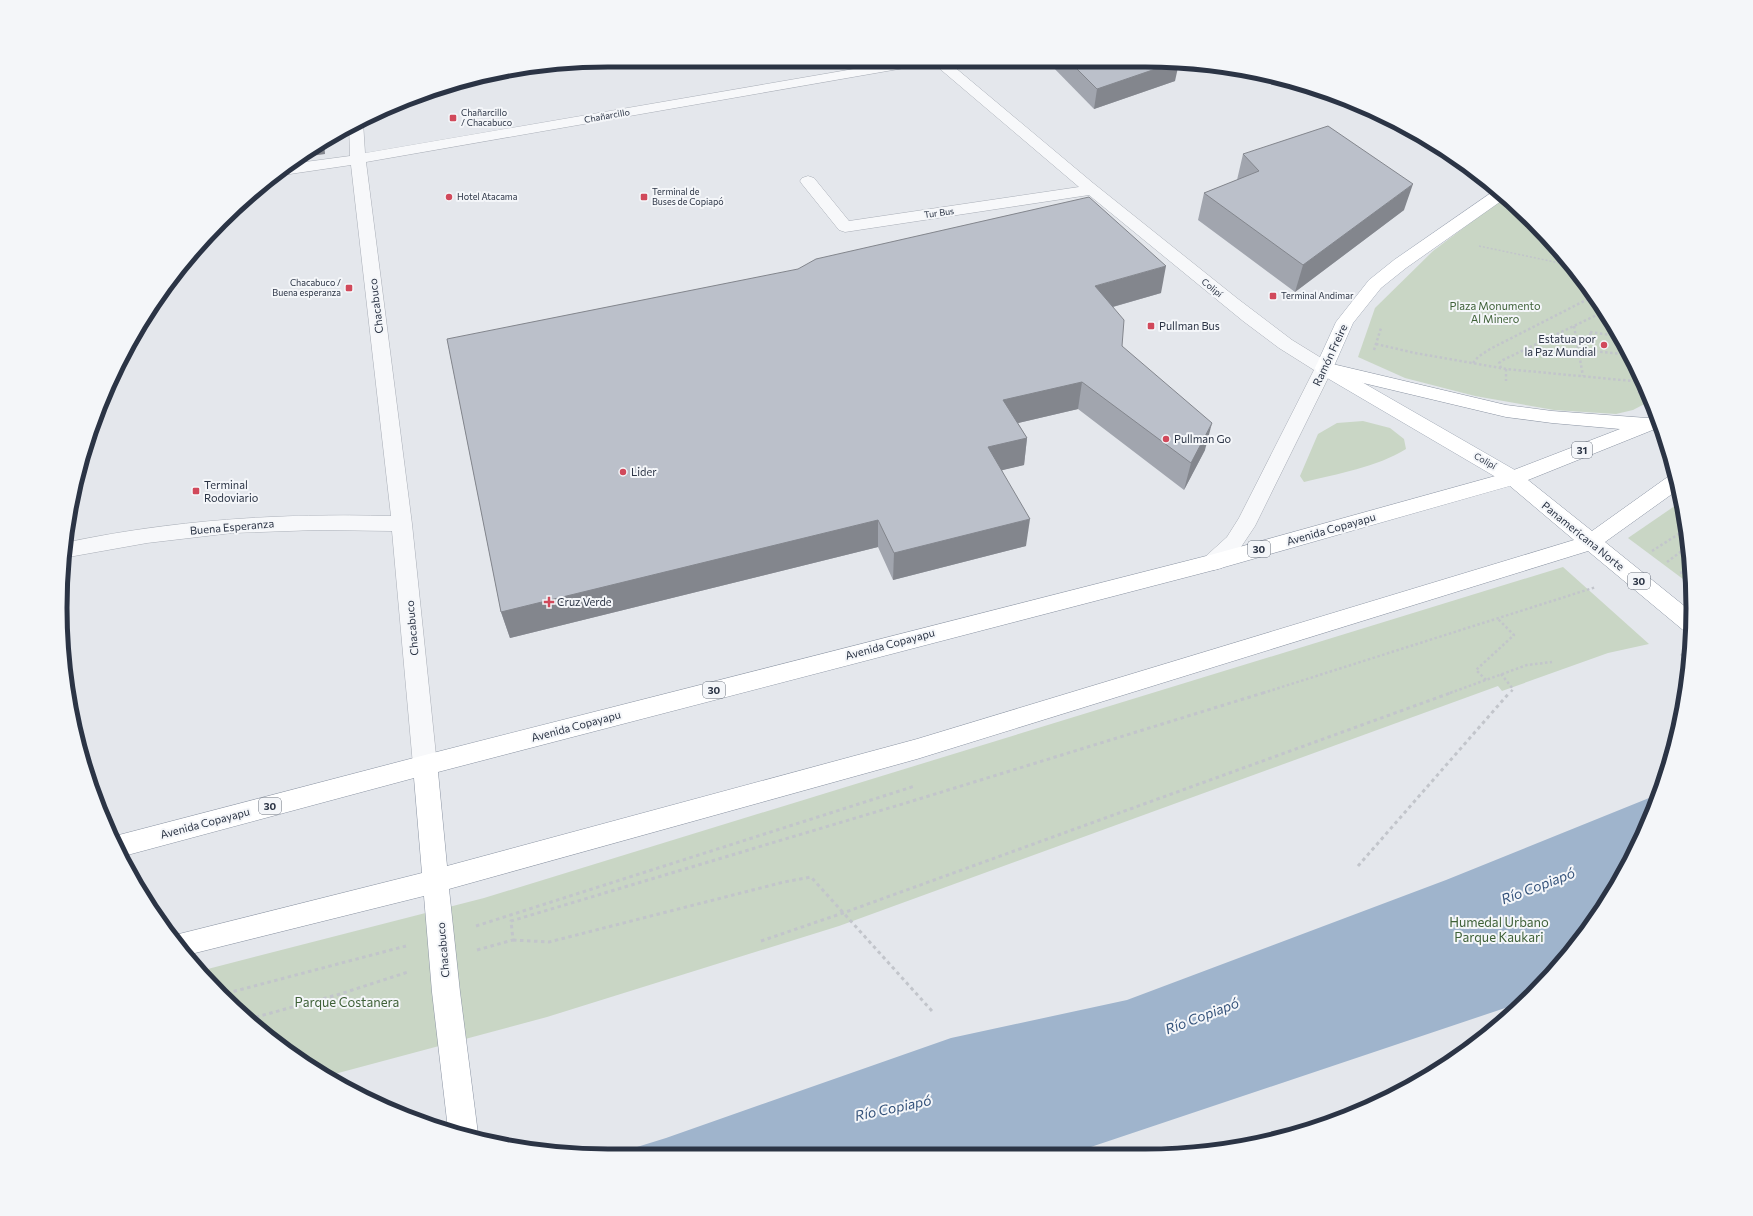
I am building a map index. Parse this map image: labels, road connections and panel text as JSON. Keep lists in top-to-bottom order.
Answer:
{
  "streets": {
    "main road": [
      "Colipí",
      "Chacabuco",
      "Ramón Freire",
      "31",
      "Avenida Copayapu",
      "Panamericana Norte",
      "30"
    ],
    "street": ["Chañarcillo", "Tur Bus", "Buena Esperanza"]
  },
  "crossings": [
    ["Chañarcillo", "Chacabuco"],
    ["Tur Bus", "Colipí"],
    ["Colipí", "Ramón Freire"],
    ["Colipí", "Avenida Copayapu"],
    ["Colipí", "Panamericana Norte"],
    ["Chacabuco", "Buena Esperanza"],
    ["Chacabuco", "Avenida Copayapu"],
    ["Ramón Freire", "Avenida Copayapu"],
    ["Avenida Copayapu", "Panamericana Norte"]
  ],
  "water": ["Río Copiapó"],
  "parks": ["Plaza Monumento Al Minero", "Humedal Urbano Parque Kaukari", "Parque Costanera"],
  "places": {
    "transit": [
      "Chañarcillo / Chacabuco",
      "Terminal de Buses de Copiapó",
      "Chacabuco / Buena esperanza",
      "Terminal Andimar",
      "Pullman Bus",
      "Terminal Rodoviario"
    ],
    "other": [
      "Hotel Atacama",
      "Estatua por la Paz Mundial",
      "Pullman Go",
      "Lider"
    ],
    "health": ["Cruz Verde"]
  }
}
